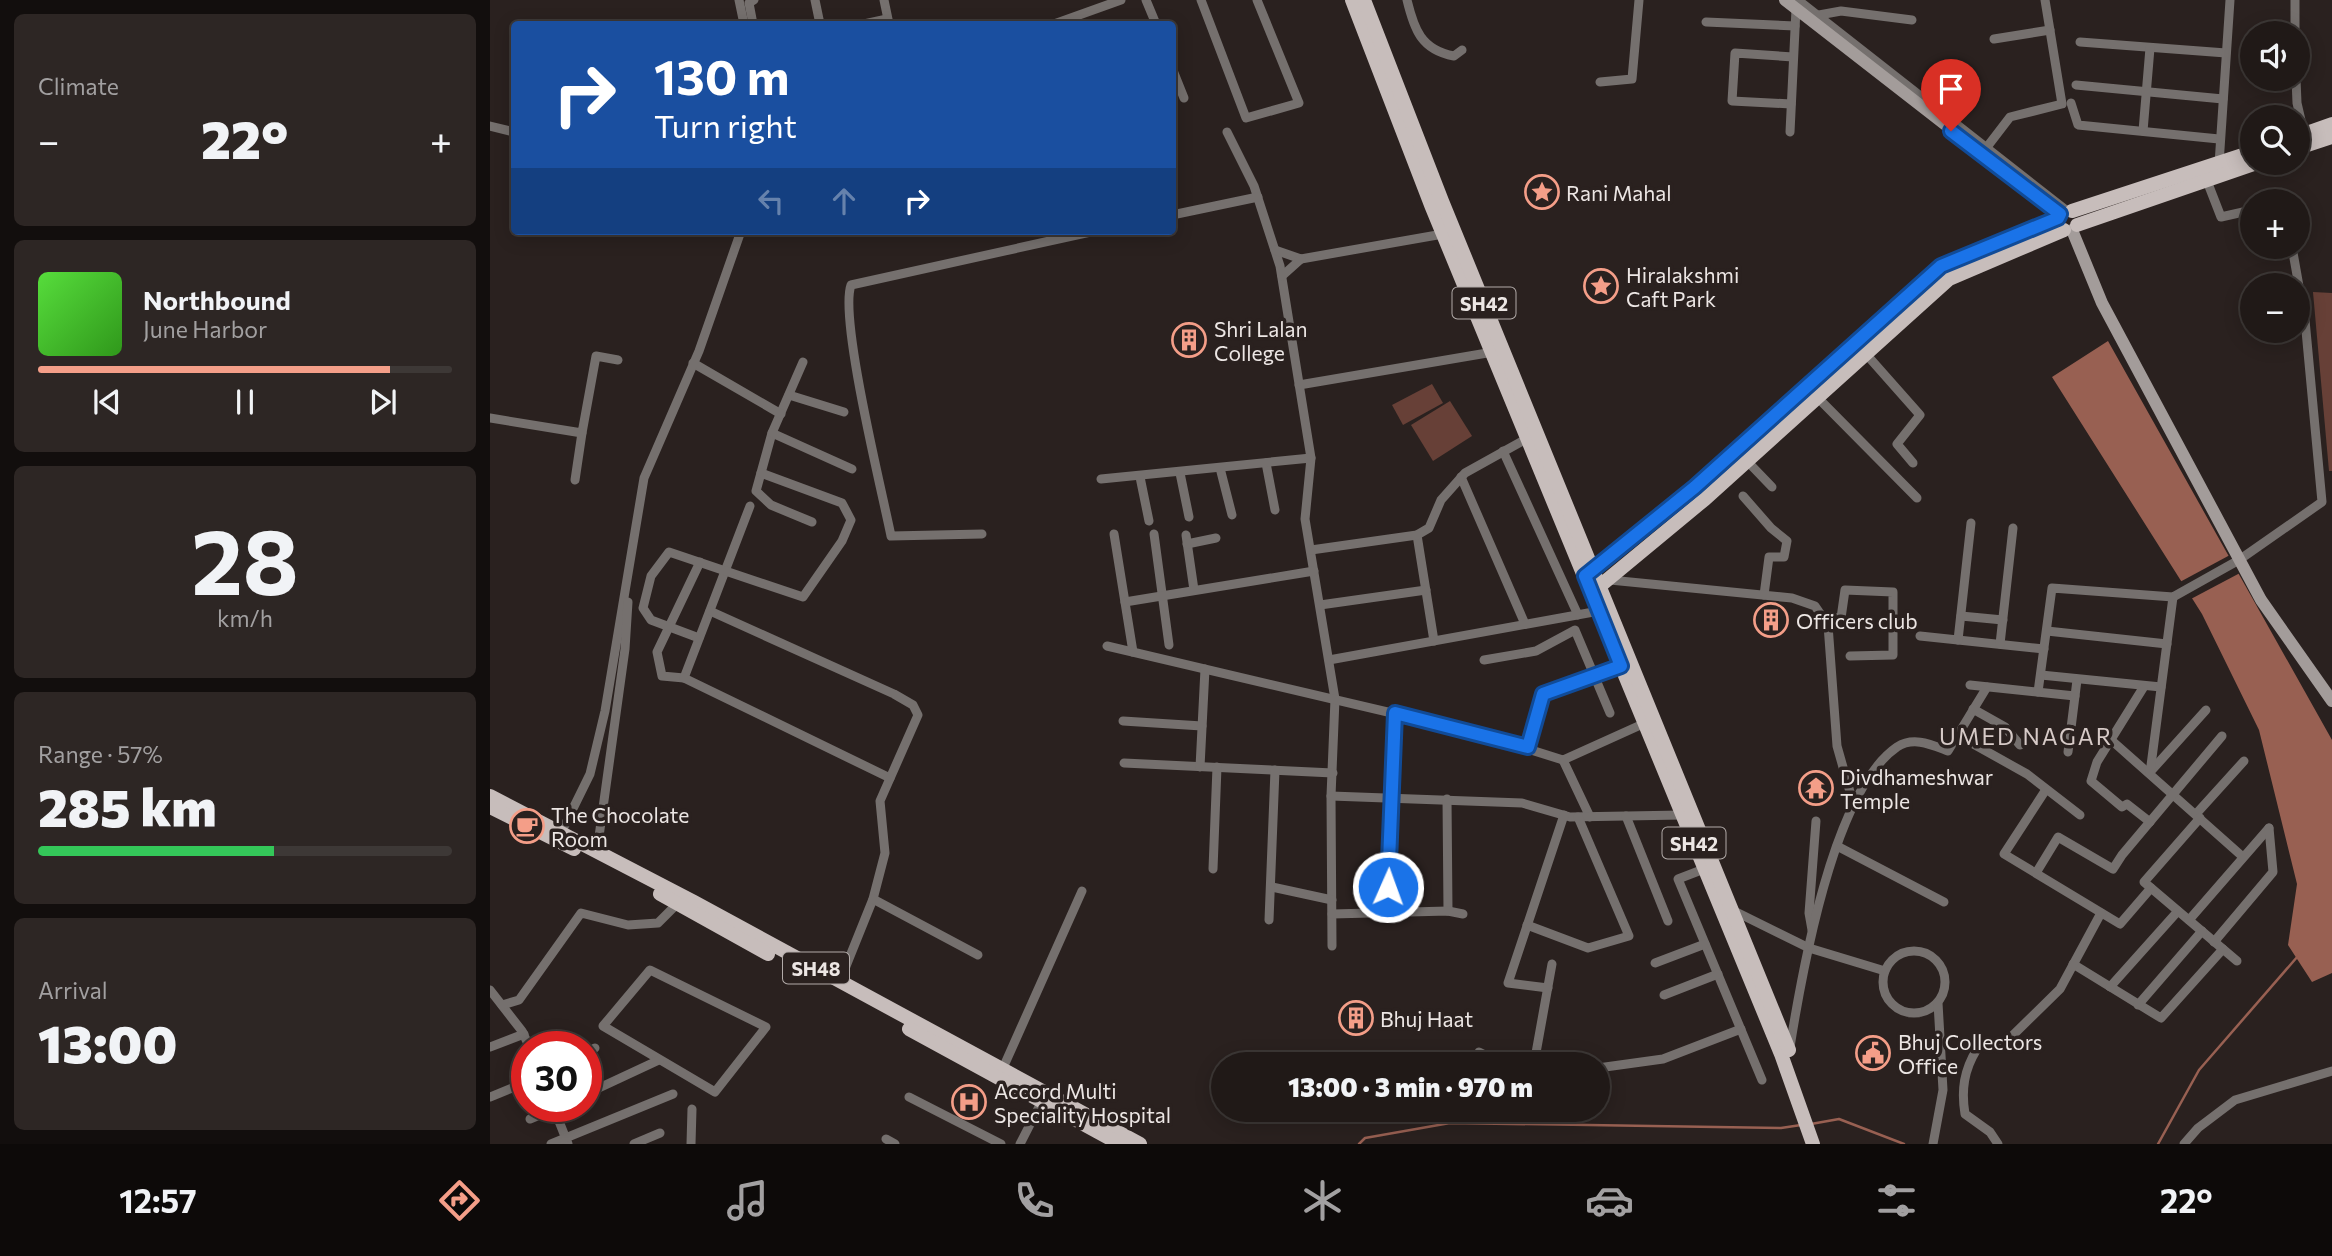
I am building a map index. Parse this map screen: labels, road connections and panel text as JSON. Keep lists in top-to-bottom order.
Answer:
{
  "streets": {
    "main road": ["SH42", "SH48"]
  },
  "districts": ["UMED NAGAR"],
  "places": {
    "place": ["Rani Mahal", "Hiralakshmi Caft Park"],
    "building": ["Shri Lalan College", "Officers club", "Bhuj Haat"],
    "temple": ["Divdhameshwar Temple"],
    "cafe": ["The Chocolate Room"],
    "public building": ["Bhuj Collectors Office"],
    "hospital": ["Accord Multi Speciality Hospital"]
  },
  "page": {
    "tile": [
      "Climate",
      ["28", "km/h"],
      ["Range · 57%", "285 km"],
      ["Arrival", "13:00"]
    ],
    "map_buttons": ["+", "−"],
    "turn": ["130 m", "Turn right"],
    "heat": ["−", "22°", "+"],
    "song": ["Northbound", "June Harbor"],
    "limit": "30",
    "trip": "13:00 · 3 min · 970 m",
    "tabs": ["12:57", "22°"]
  }
}
